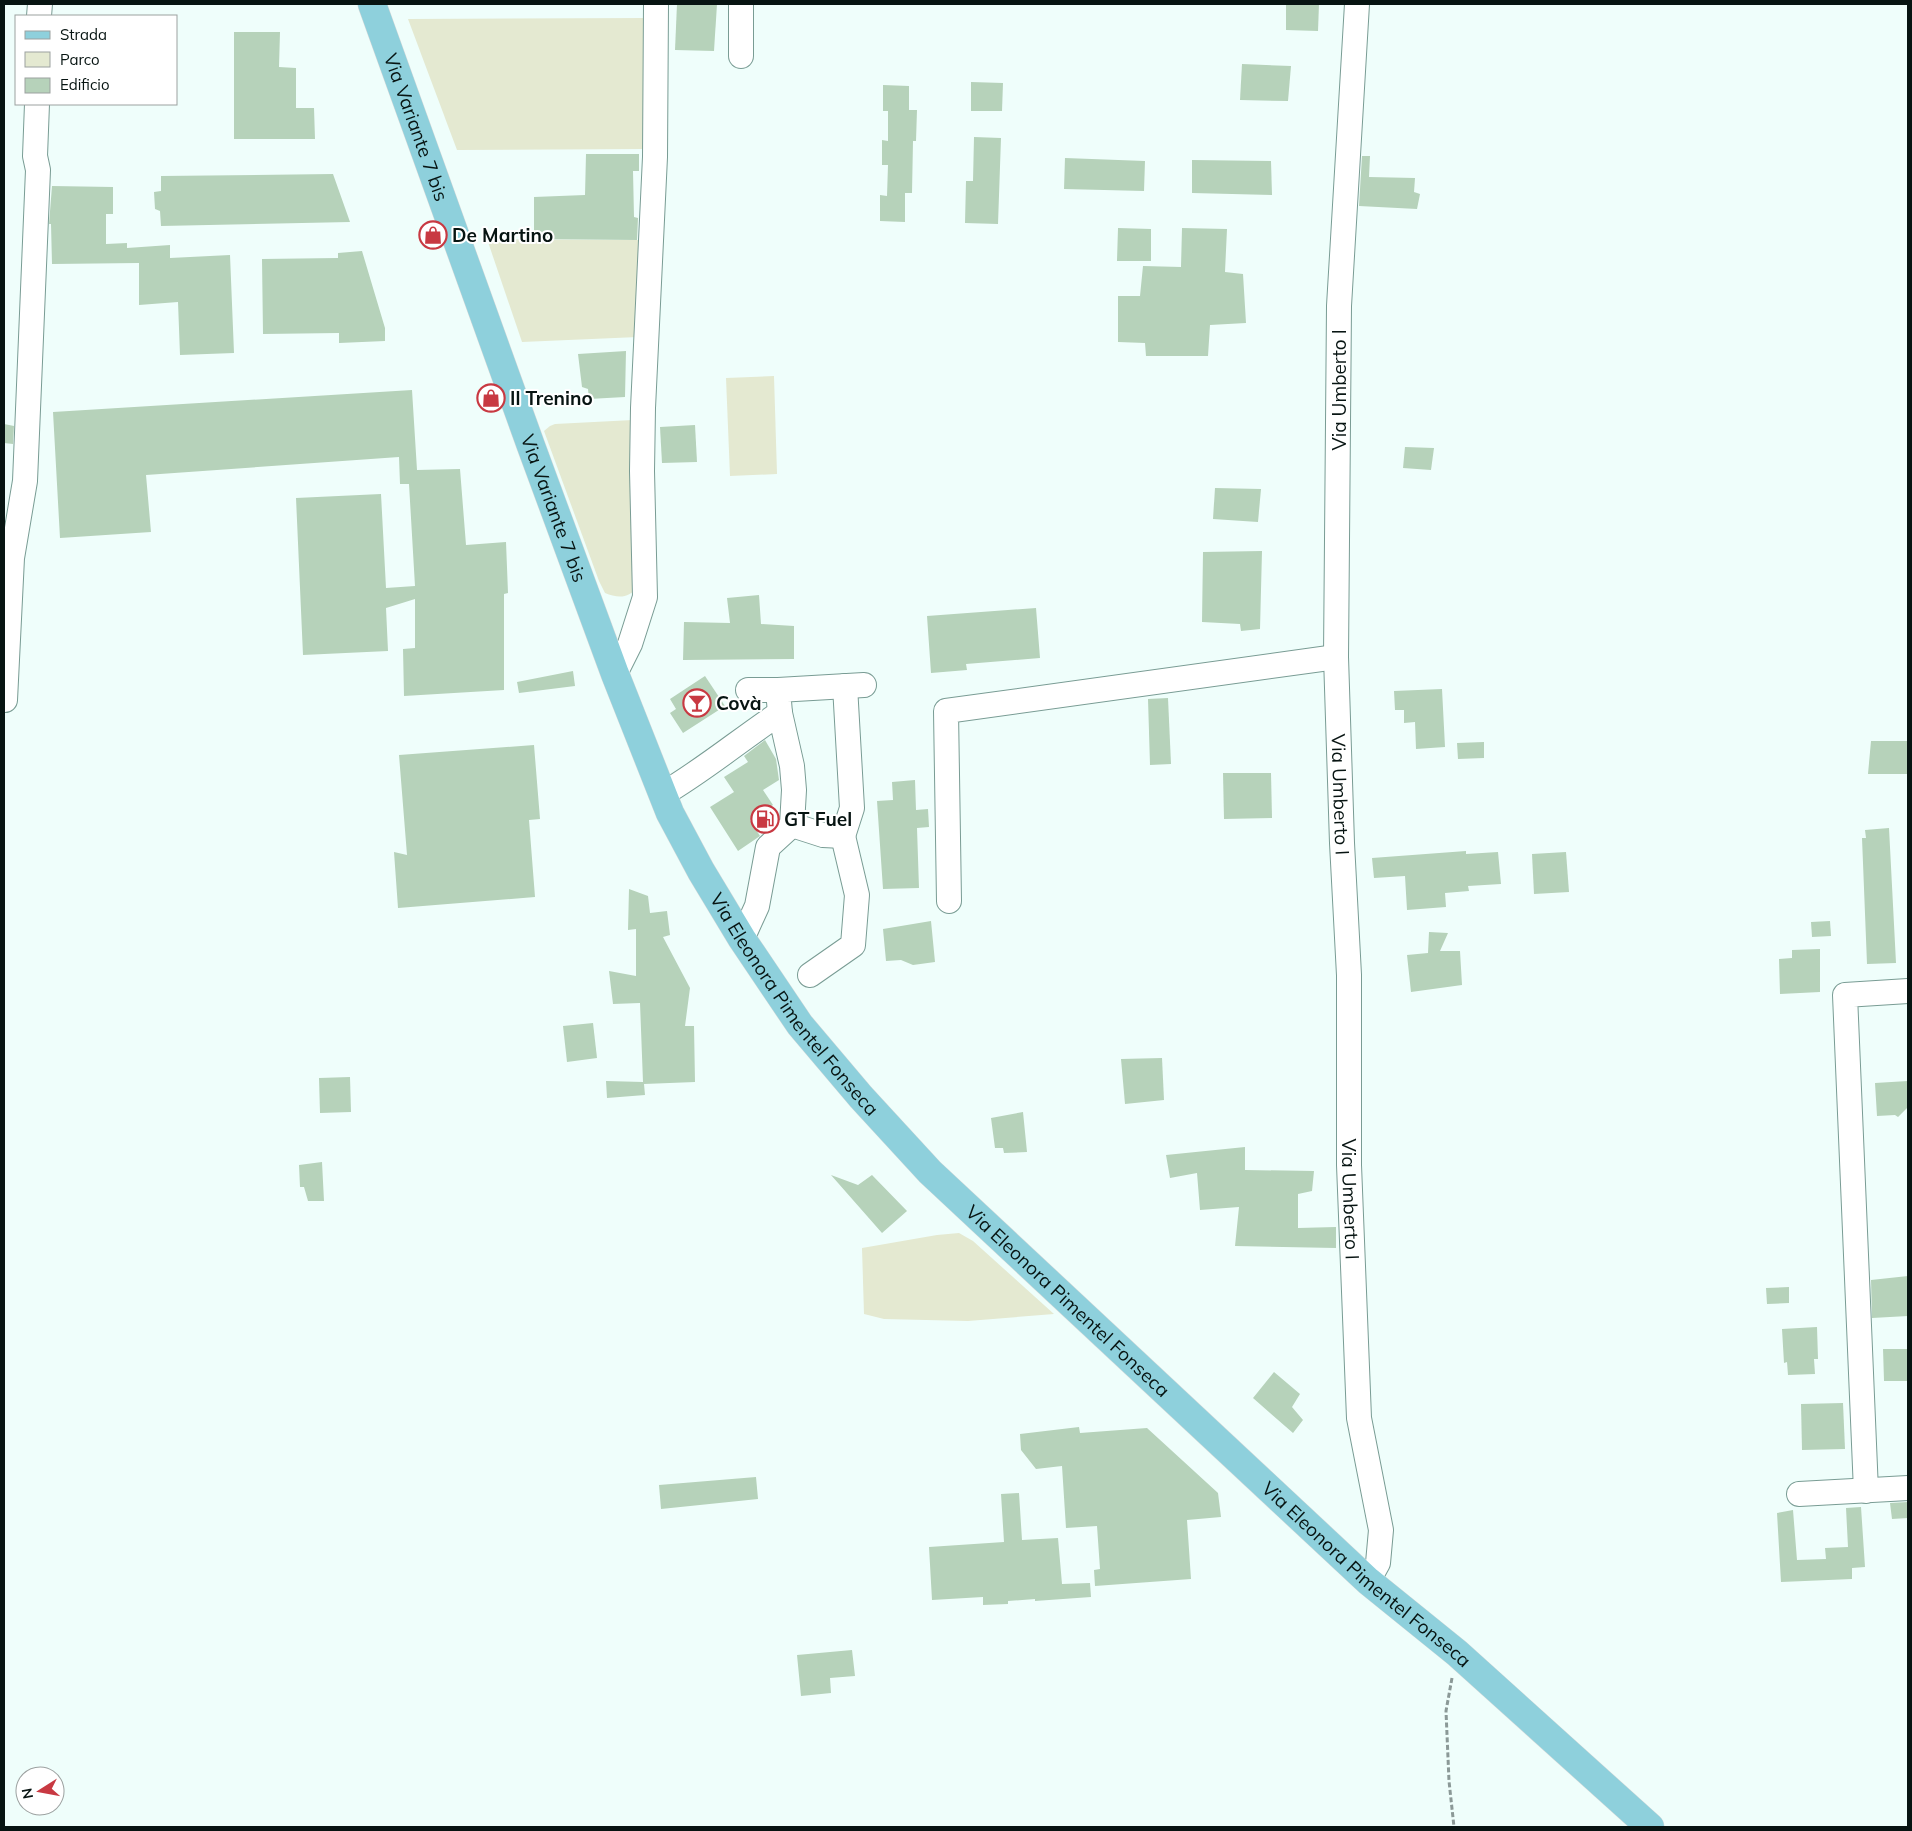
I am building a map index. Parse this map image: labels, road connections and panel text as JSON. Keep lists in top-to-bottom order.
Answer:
{
  "streets": {
    "main road": ["Via Variante 7 bis", "Via Eleonora Pimentel Fonseca"],
    "street": ["Via Umberto I"]
  },
  "crossings": [
    ["Via Variante 7 bis", "Via Eleonora Pimentel Fonseca"],
    ["Via Umberto I", "Via Eleonora Pimentel Fonseca"]
  ],
  "places": {
    "shop": ["De Martino", "Il Trenino"],
    "bar": ["Covà"],
    "fuel station": ["GT Fuel"]
  },
  "legend": ["Strada", "Parco", "Edificio"],
  "north": "left"
}
